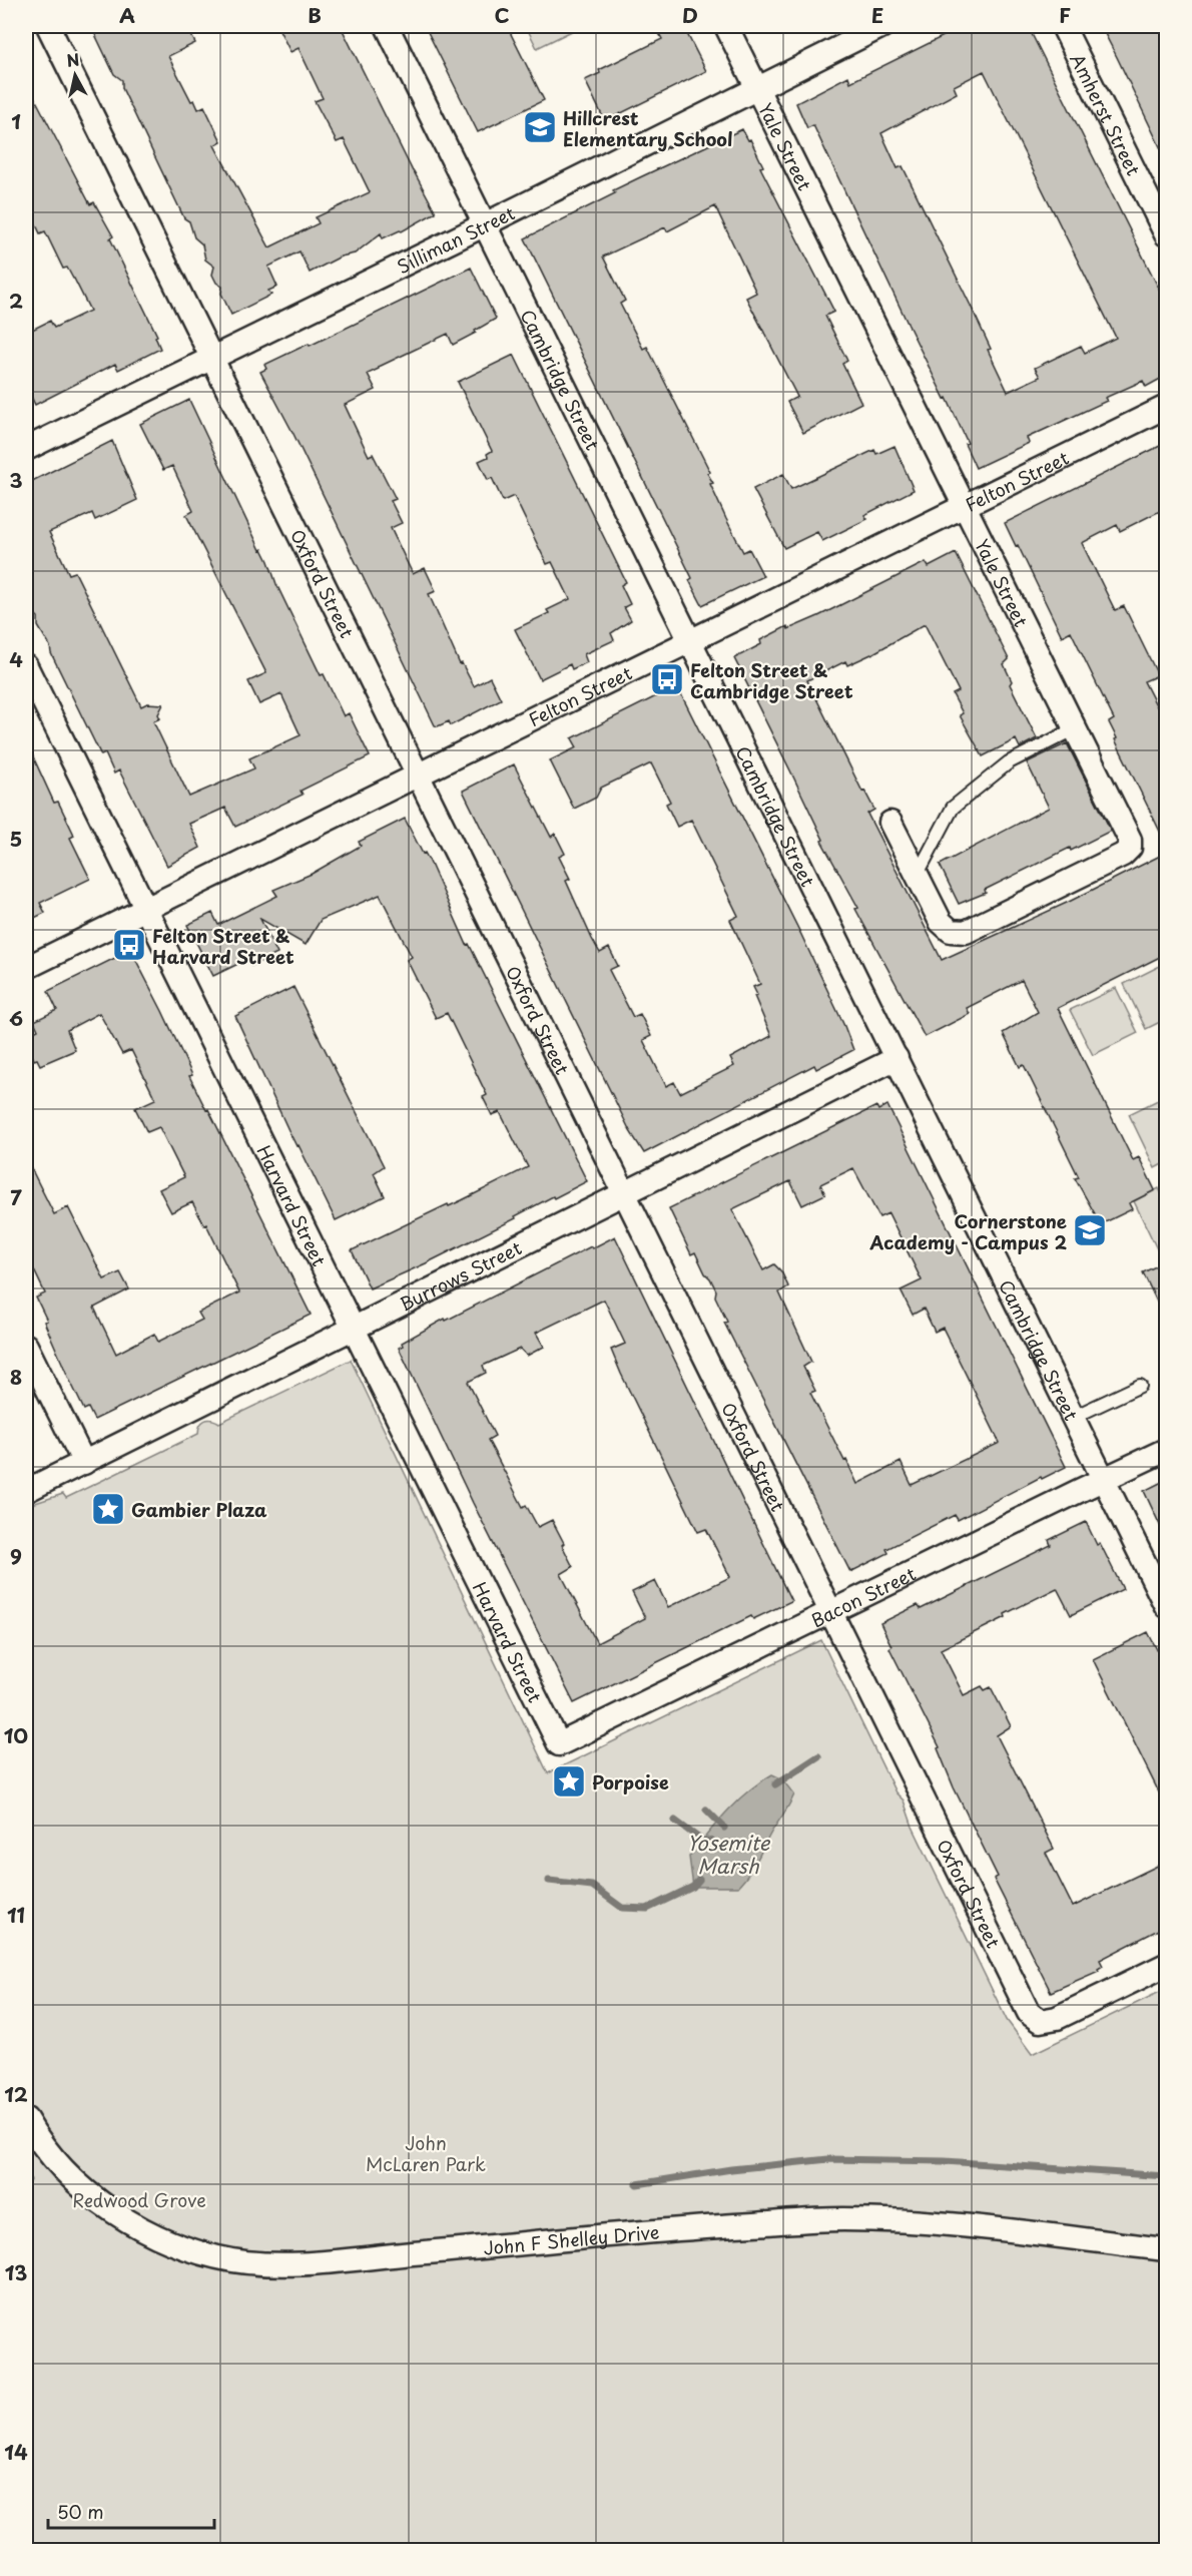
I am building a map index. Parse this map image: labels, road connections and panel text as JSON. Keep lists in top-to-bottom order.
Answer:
{
  "streets": {
    "street": [
      "Amherst Street",
      "Yale Street",
      "Silliman Street",
      "Cambridge Street",
      "Felton Street",
      "Oxford Street",
      "Harvard Street",
      "Burrows Street",
      "Bacon Street",
      "John F Shelley Drive"
    ]
  },
  "crossings": [
    ["Yale Street", "Silliman Street"],
    ["Yale Street", "Felton Street"],
    ["Silliman Street", "Cambridge Street"],
    ["Silliman Street", "Oxford Street"],
    ["Cambridge Street", "Felton Street"],
    ["Cambridge Street", "Burrows Street"],
    ["Cambridge Street", "Bacon Street"],
    ["Felton Street", "Oxford Street"],
    ["Felton Street", "Harvard Street"],
    ["Oxford Street", "Burrows Street"],
    ["Oxford Street", "Bacon Street"],
    ["Harvard Street", "Burrows Street"],
    ["Harvard Street", "Bacon Street"]
  ],
  "water": ["Yosemite Marsh"],
  "parks": ["John McLaren Park", "Redwood Grove"],
  "places": {
    "school or university": ["Hillcrest Elementary School", "Cornerstone Academy - Campus 2"],
    "bus stop": ["Felton Street & Cambridge Street", "Felton Street & Harvard Street"],
    "place": ["Gambier Plaza", "Porpoise"]
  },
  "scale_bar": "50 m",
  "north": "top",
  "grid": {
    "columns": [
      "A",
      "B",
      "C",
      "D",
      "E",
      "F"
    ],
    "rows": [
      "1",
      "2",
      "3",
      "4",
      "5",
      "6",
      "7",
      "8",
      "9",
      "10",
      "11",
      "12",
      "13",
      "14"
    ]
  }
}
